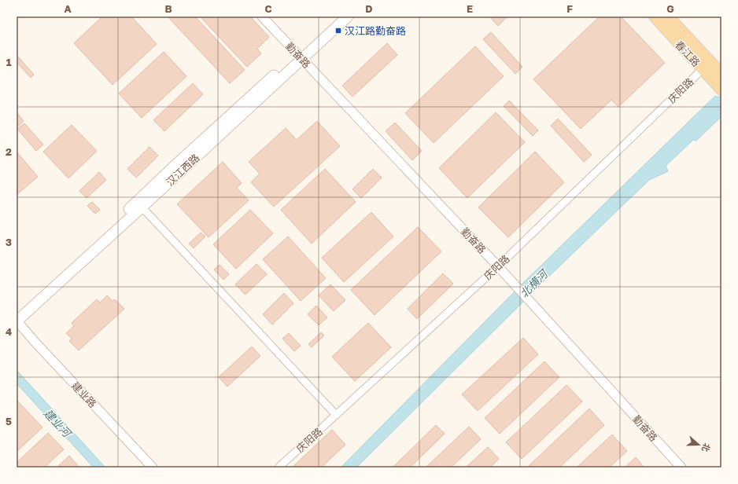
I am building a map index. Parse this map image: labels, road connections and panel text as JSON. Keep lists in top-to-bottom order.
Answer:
{
  "streets": {
    "main road": ["春江路", "汉江西路"],
    "street": ["勤奋路", "庆阳路", "建业路"]
  },
  "crossings": [
    ["春江路", "庆阳路"],
    ["勤奋路", "庆阳路"],
    ["勤奋路", "汉江西路"],
    ["汉江西路", "建业路"]
  ],
  "water": ["北横河", "建业河"],
  "places": {
    "transit": ["汉江路勤奋路"]
  },
  "north": "right",
  "grid": {
    "columns": [
      "A",
      "B",
      "C",
      "D",
      "E",
      "F",
      "G"
    ],
    "rows": [
      "1",
      "2",
      "3",
      "4",
      "5"
    ]
  }
}
